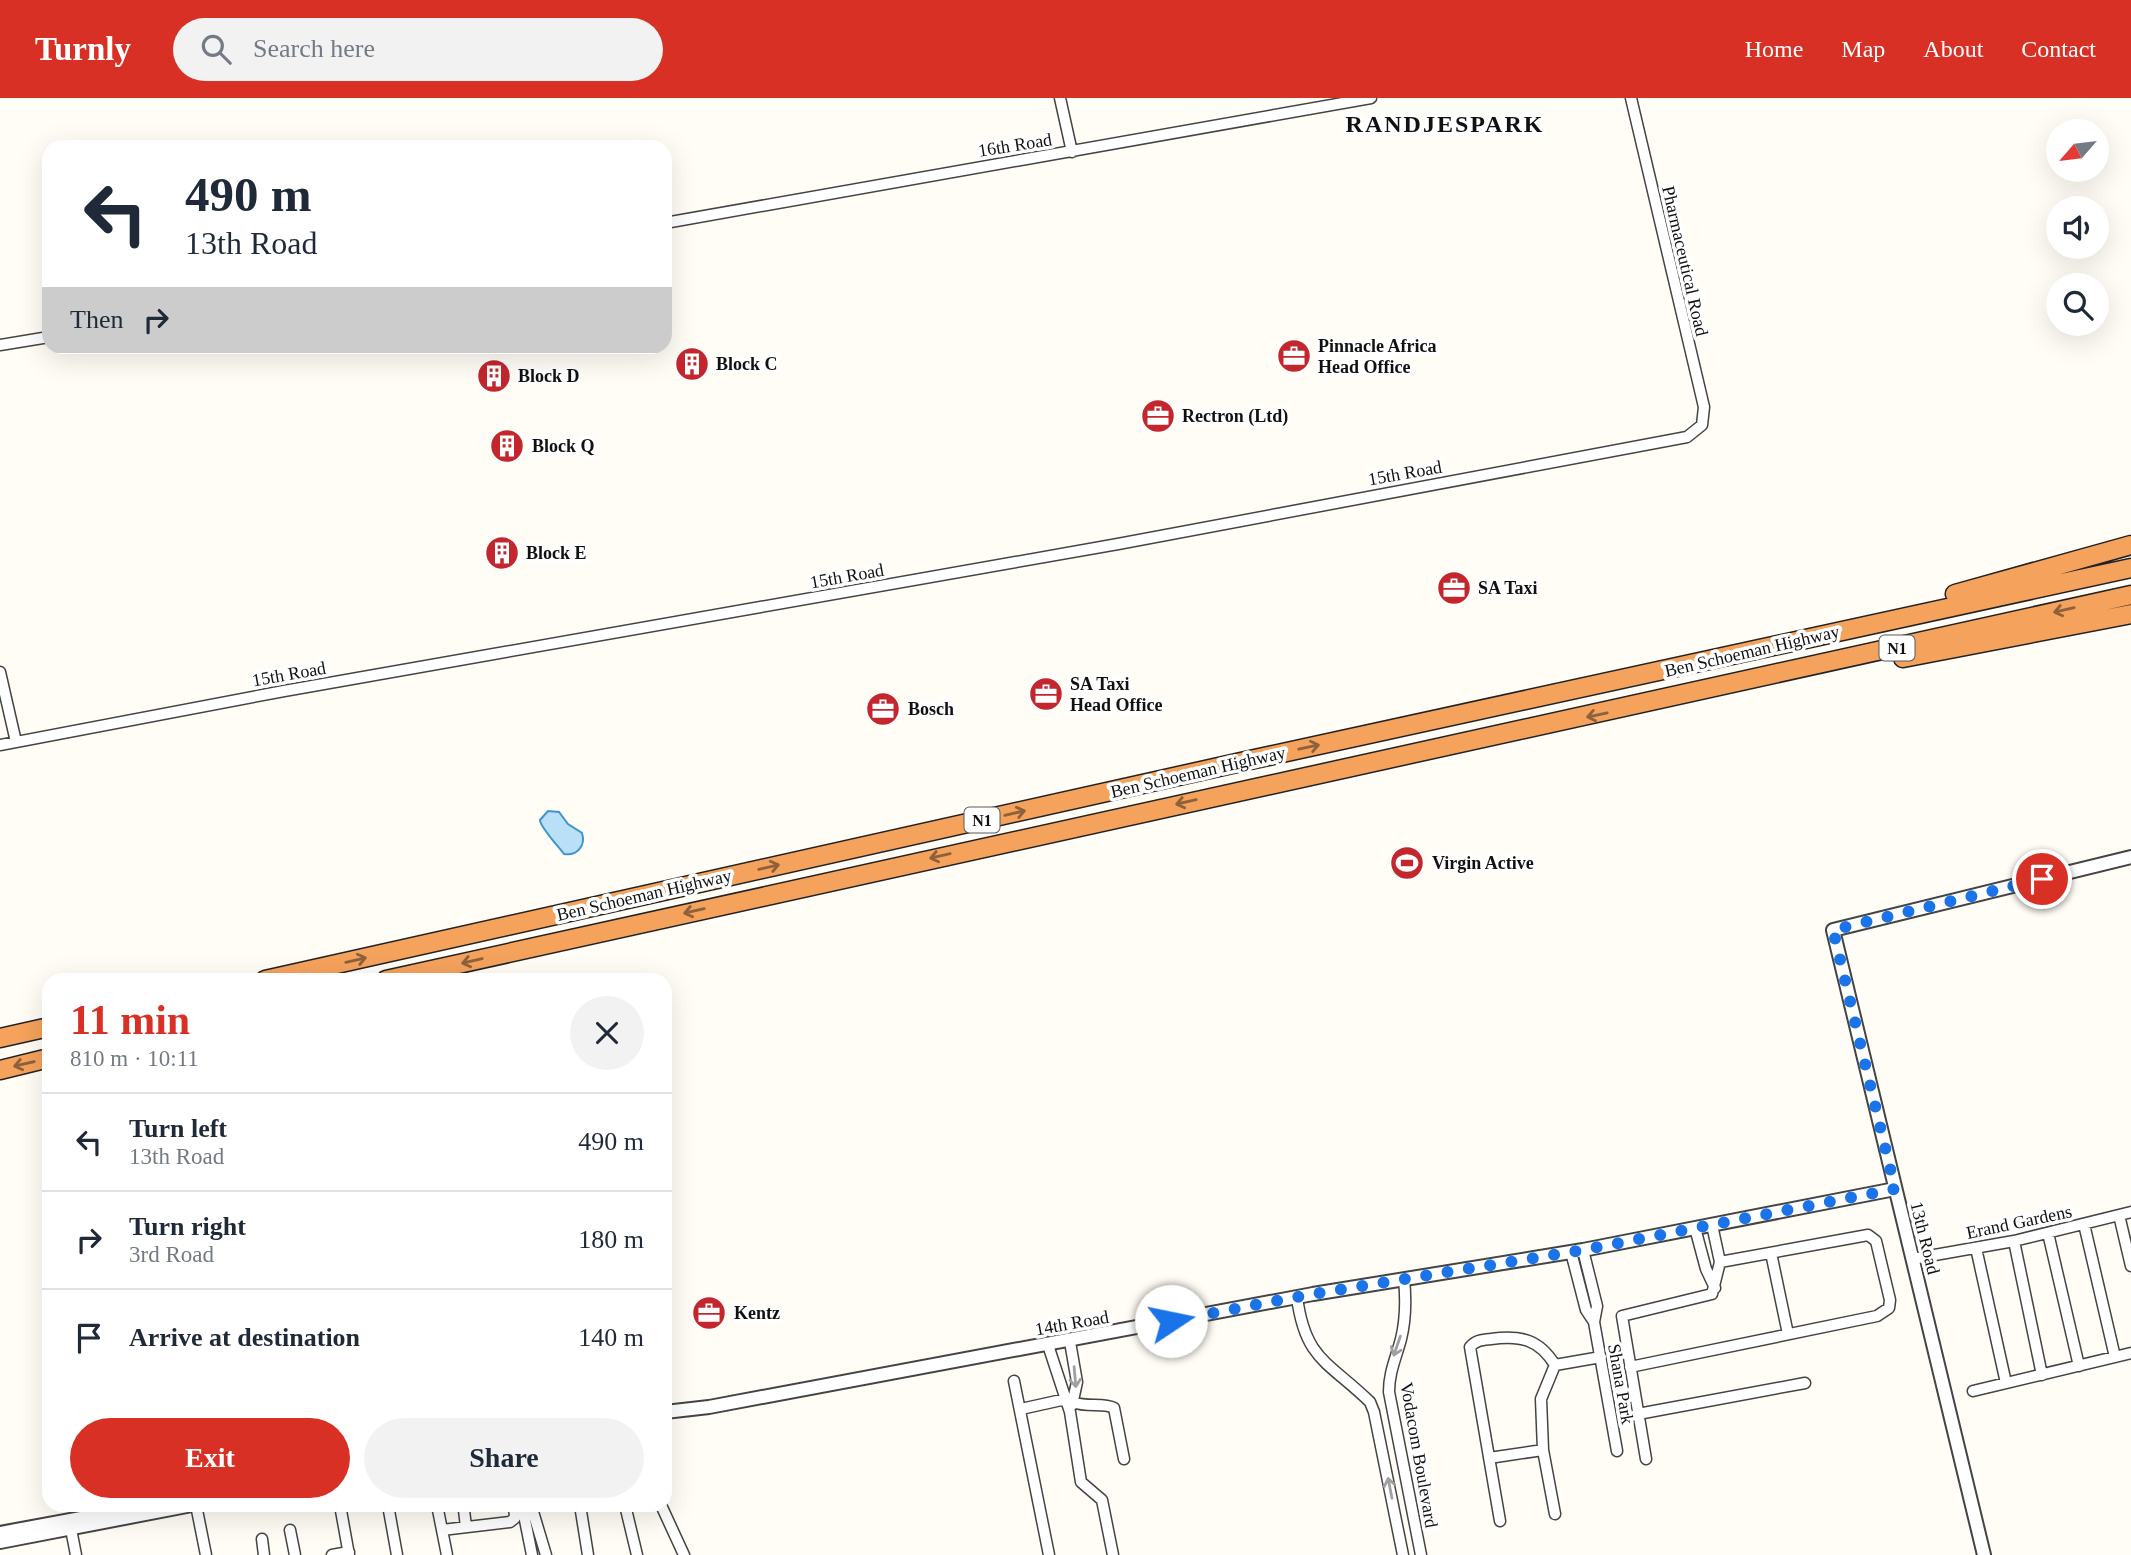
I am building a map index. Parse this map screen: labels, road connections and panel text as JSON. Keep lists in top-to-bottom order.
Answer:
{
  "streets": {
    "highway": ["N1", "Ben Schoeman Highway"],
    "street": [
      "16th Road",
      "Pharmaceutical Road",
      "15th Road",
      "Erand Gardens",
      "13th Road",
      "14th Road",
      "Shana Park",
      "Vodacom Boulevard"
    ]
  },
  "crossings": [
    ["Pharmaceutical Road", "15th Road"],
    ["Erand Gardens", "13th Road"],
    ["13th Road", "14th Road"],
    ["14th Road", "Shana Park"],
    ["14th Road", "Vodacom Boulevard"]
  ],
  "districts": ["RANDJESPARK"],
  "places": {
    "office": [
      "Pinnacle Africa Head Office",
      "Rectron (Ltd)",
      "SA Taxi",
      "SA Taxi Head Office",
      "Bosch",
      "Kentz"
    ],
    "building": [
      "Block C",
      "Block D",
      "Block Q",
      "Block E"
    ],
    "sports": ["Virgin Active"]
  },
  "north": "bottom left",
  "page": {
    "header": "Turnly",
    "search": "Search here",
    "nav": [
      "Home",
      "Map",
      "About",
      "Contact"
    ],
    "turn": ["490 m", "13th Road"],
    "then": "Then",
    "heading": ["11 min", "810 m · 10:11"],
    "list": [
      {
        "name": "Turn left",
        "note": "13th Road",
        "value": "490 m"
      },
      {
        "name": "Turn right",
        "note": "3rd Road",
        "value": "180 m"
      },
      {
        "name": "Arrive at destination",
        "value": "140 m"
      }
    ],
    "buttons": ["Exit", "Share"]
  }
}
